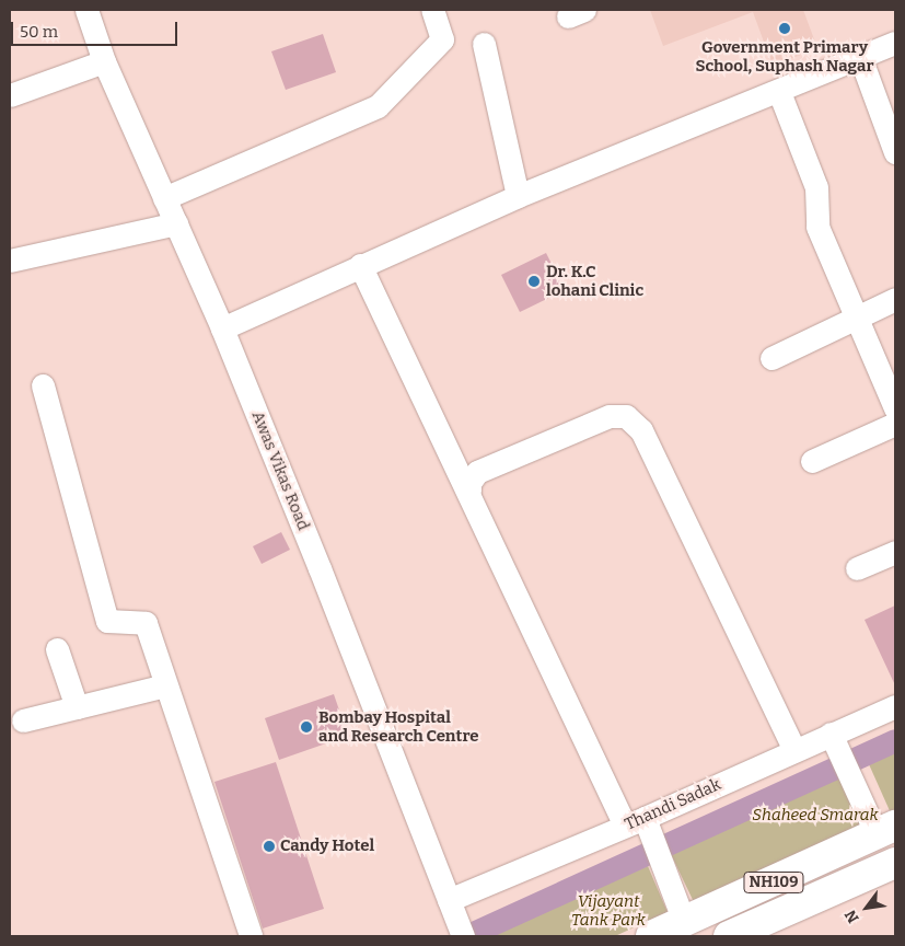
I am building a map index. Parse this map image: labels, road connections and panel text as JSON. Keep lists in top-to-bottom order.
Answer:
{
  "streets": {
    "highway": ["NH109"],
    "street": ["Awas Vikas Road", "Thandi Sadak"]
  },
  "crossings": [
    ["Awas Vikas Road", "Thandi Sadak"]
  ],
  "parks": ["Shaheed Smarak", "Vijayant Tank Park"],
  "places": [
    "Government Primary School, Suphash Nagar",
    "Dr. K.C lohani Clinic",
    "Bombay Hospital and Research Centre",
    "Candy Hotel"
  ],
  "scale_bar": "50 m",
  "north": "bottom left"
}
